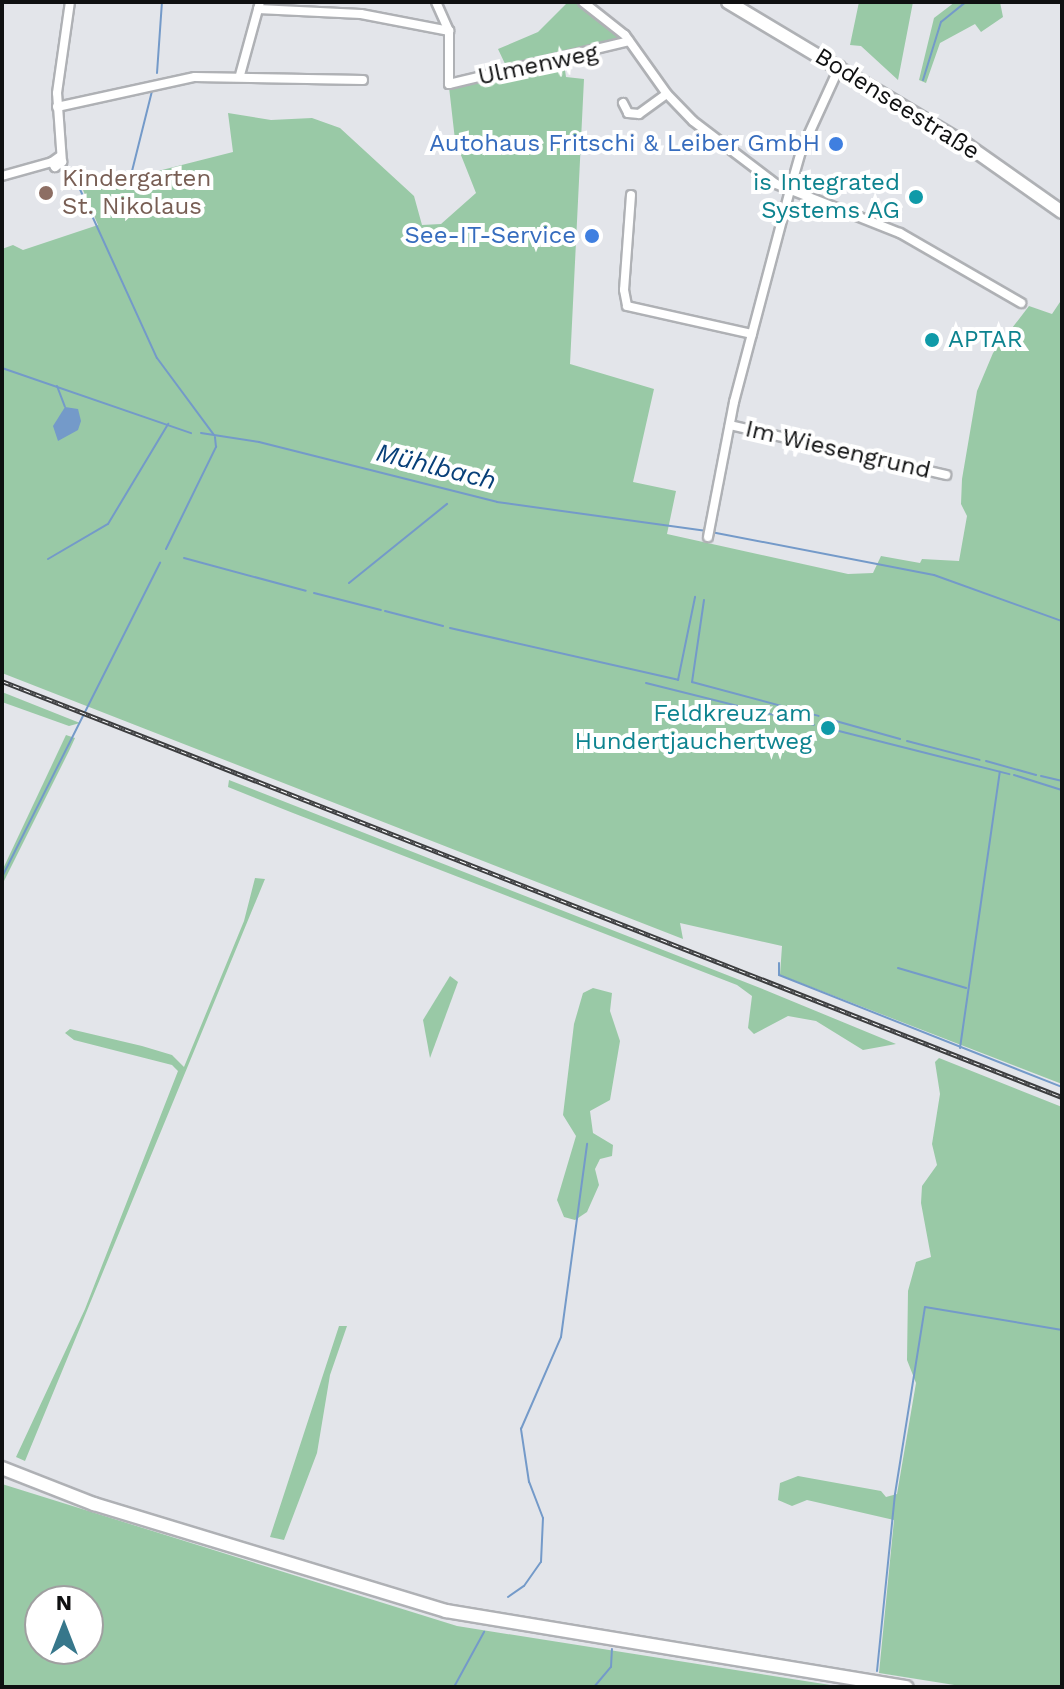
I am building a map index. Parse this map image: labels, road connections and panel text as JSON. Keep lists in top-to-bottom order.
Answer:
{
  "streets": {
    "main road": ["Bodenseestraße"],
    "street": ["Ulmenweg", "Im Wiesengrund"]
  },
  "crossings": [
    ["Bodenseestraße", "Im Wiesengrund"]
  ],
  "water": ["Mühlbach"],
  "places": [
    "Autohaus Fritschi & Leiber GmbH",
    "Kindergarten St. Nikolaus",
    "is Integrated Systems AG",
    "See-IT-Service",
    "APTAR",
    "Feldkreuz am Hundertjauchertweg"
  ],
  "north": "top"
}
